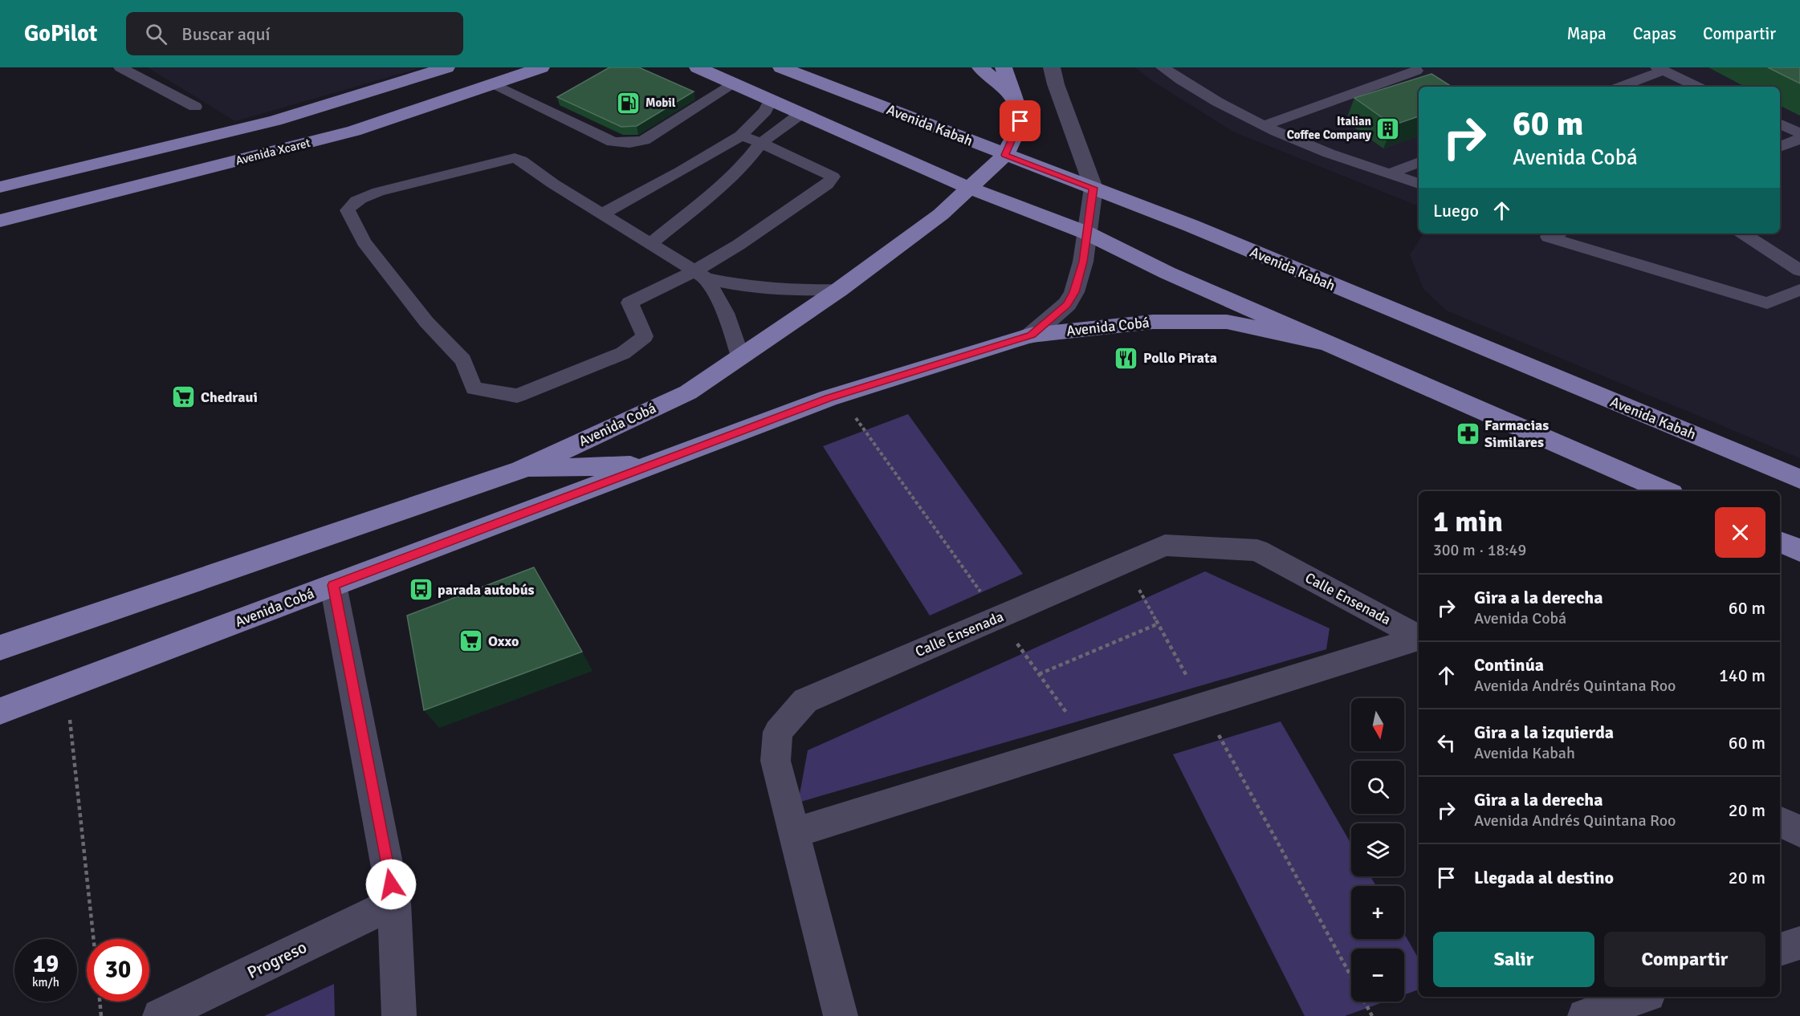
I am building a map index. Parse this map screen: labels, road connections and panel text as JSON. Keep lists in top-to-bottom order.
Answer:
{
  "streets": {
    "main road": ["Avenida Kabah", "Avenida Xcaret", "Avenida Cobá"],
    "street": ["Calle Ensenada", "Progreso"]
  },
  "crossings": [
    ["Avenida Kabah", "Avenida Cobá"]
  ],
  "places": {
    "fuel station": ["Mobil"],
    "building": ["Italian Coffee Company"],
    "restaurant": ["Pollo Pirata"],
    "supermarket": ["Chedraui", "Oxxo"],
    "pharmacy": ["Farmacias Similares"],
    "bus stop": ["parada autobús"]
  },
  "north": "bottom",
  "page": {
    "header": "GoPilot",
    "search": "Buscar aquí",
    "nav": ["Mapa", "Capas", "Compartir"],
    "turn": ["60 m", "Avenida Cobá"],
    "then": "Luego",
    "heading": ["1 min", "300 m · 18:49"],
    "list": [
      {
        "name": "Gira a la derecha",
        "note": "Avenida Cobá",
        "value": "60 m"
      },
      {
        "name": "Continúa",
        "note": "Avenida Andrés Quintana Roo",
        "value": "140 m"
      },
      {
        "name": "Gira a la izquierda",
        "note": "Avenida Kabah",
        "value": "60 m"
      },
      {
        "name": "Gira a la derecha",
        "note": "Avenida Andrés Quintana Roo",
        "value": "20 m"
      },
      {
        "name": "Llegada al destino",
        "value": "20 m"
      }
    ],
    "map_buttons": ["+", "−"],
    "buttons": ["Salir", "Compartir"],
    "speed": "19 km/h",
    "limit": "30"
  }
}
